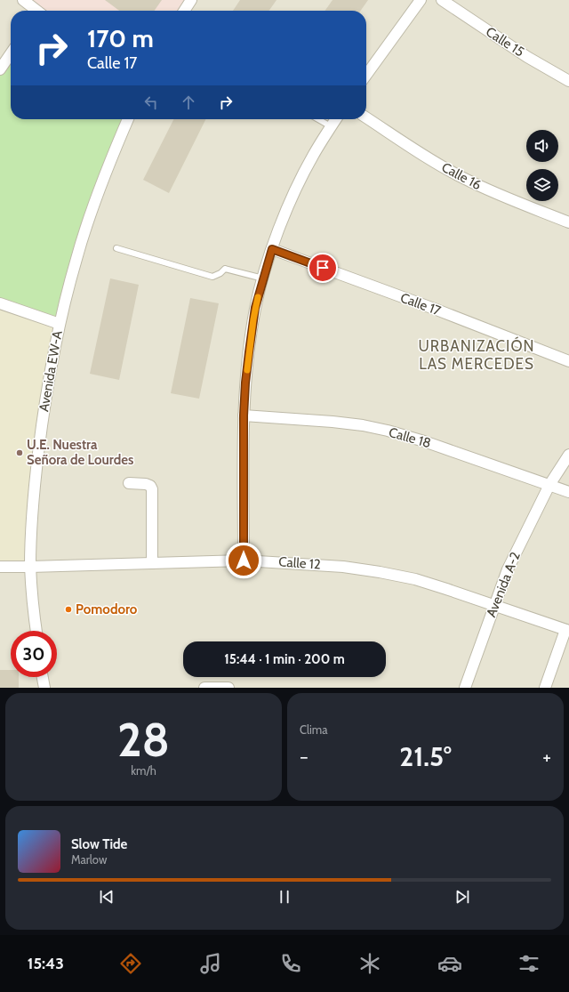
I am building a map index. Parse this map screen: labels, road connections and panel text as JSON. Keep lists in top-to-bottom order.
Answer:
{
  "streets": {
    "street": [
      "Calle 15",
      "Calle 16",
      "Calle 17",
      "Avenida EW-A",
      "Calle 18",
      "Calle 12",
      "Avenida A-2"
    ]
  },
  "crossings": [
    ["Avenida EW-A", "Calle 12"],
    ["Calle 18", "Avenida A-2"],
    ["Calle 12", "Avenida A-2"]
  ],
  "districts": ["URBANIZACIÓN LAS MERCEDES"],
  "places": ["U.E. Nuestra Señora de Lourdes", "Pomodoro"],
  "page": {
    "turn": ["170 m", "Calle 17"],
    "limit": "30",
    "trip": "15:44 · 1 min · 200 m",
    "tile": [
      ["28", "km/h"],
      "Clima"
    ],
    "heat": ["−", "21.5°", "+"],
    "song": ["Slow Tide", "Marlow"],
    "tabs": "15:43"
  }
}
